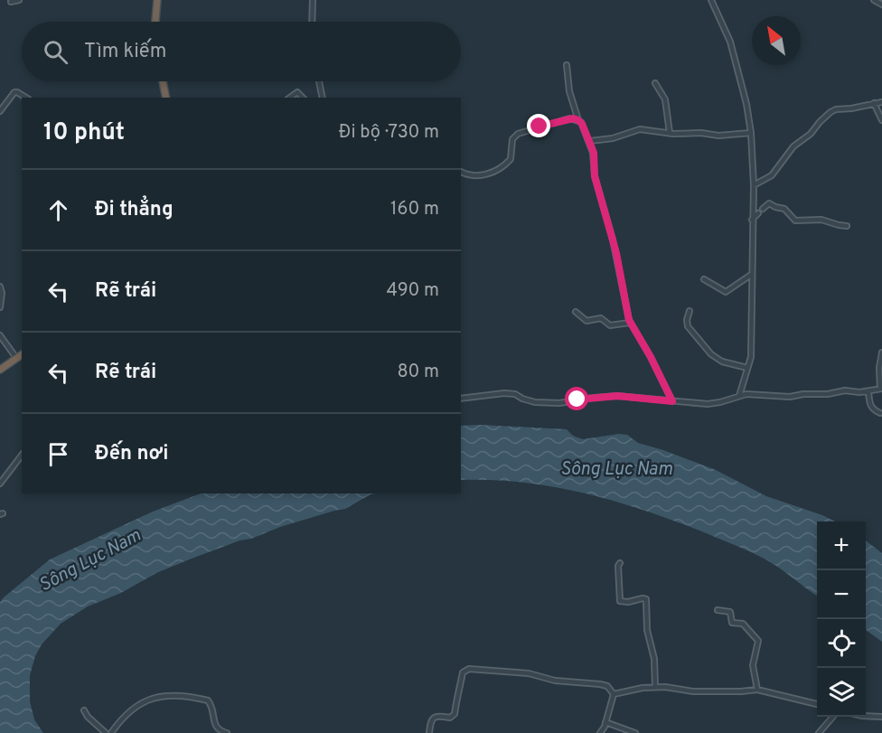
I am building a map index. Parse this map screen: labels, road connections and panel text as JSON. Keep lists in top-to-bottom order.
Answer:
{
  "water": ["Sông Lục Nam"],
  "north": "top left",
  "page": {
    "search": "Tìm kiếm",
    "heading": ["10 phút", "Đi bộ · 730 m"],
    "list": [
      ["Đi thẳng", "160 m"],
      ["Rẽ trái", "490 m"],
      ["Rẽ trái", "80 m"],
      "Đến nơi"
    ],
    "map_buttons": ["+", "−"]
  }
}
